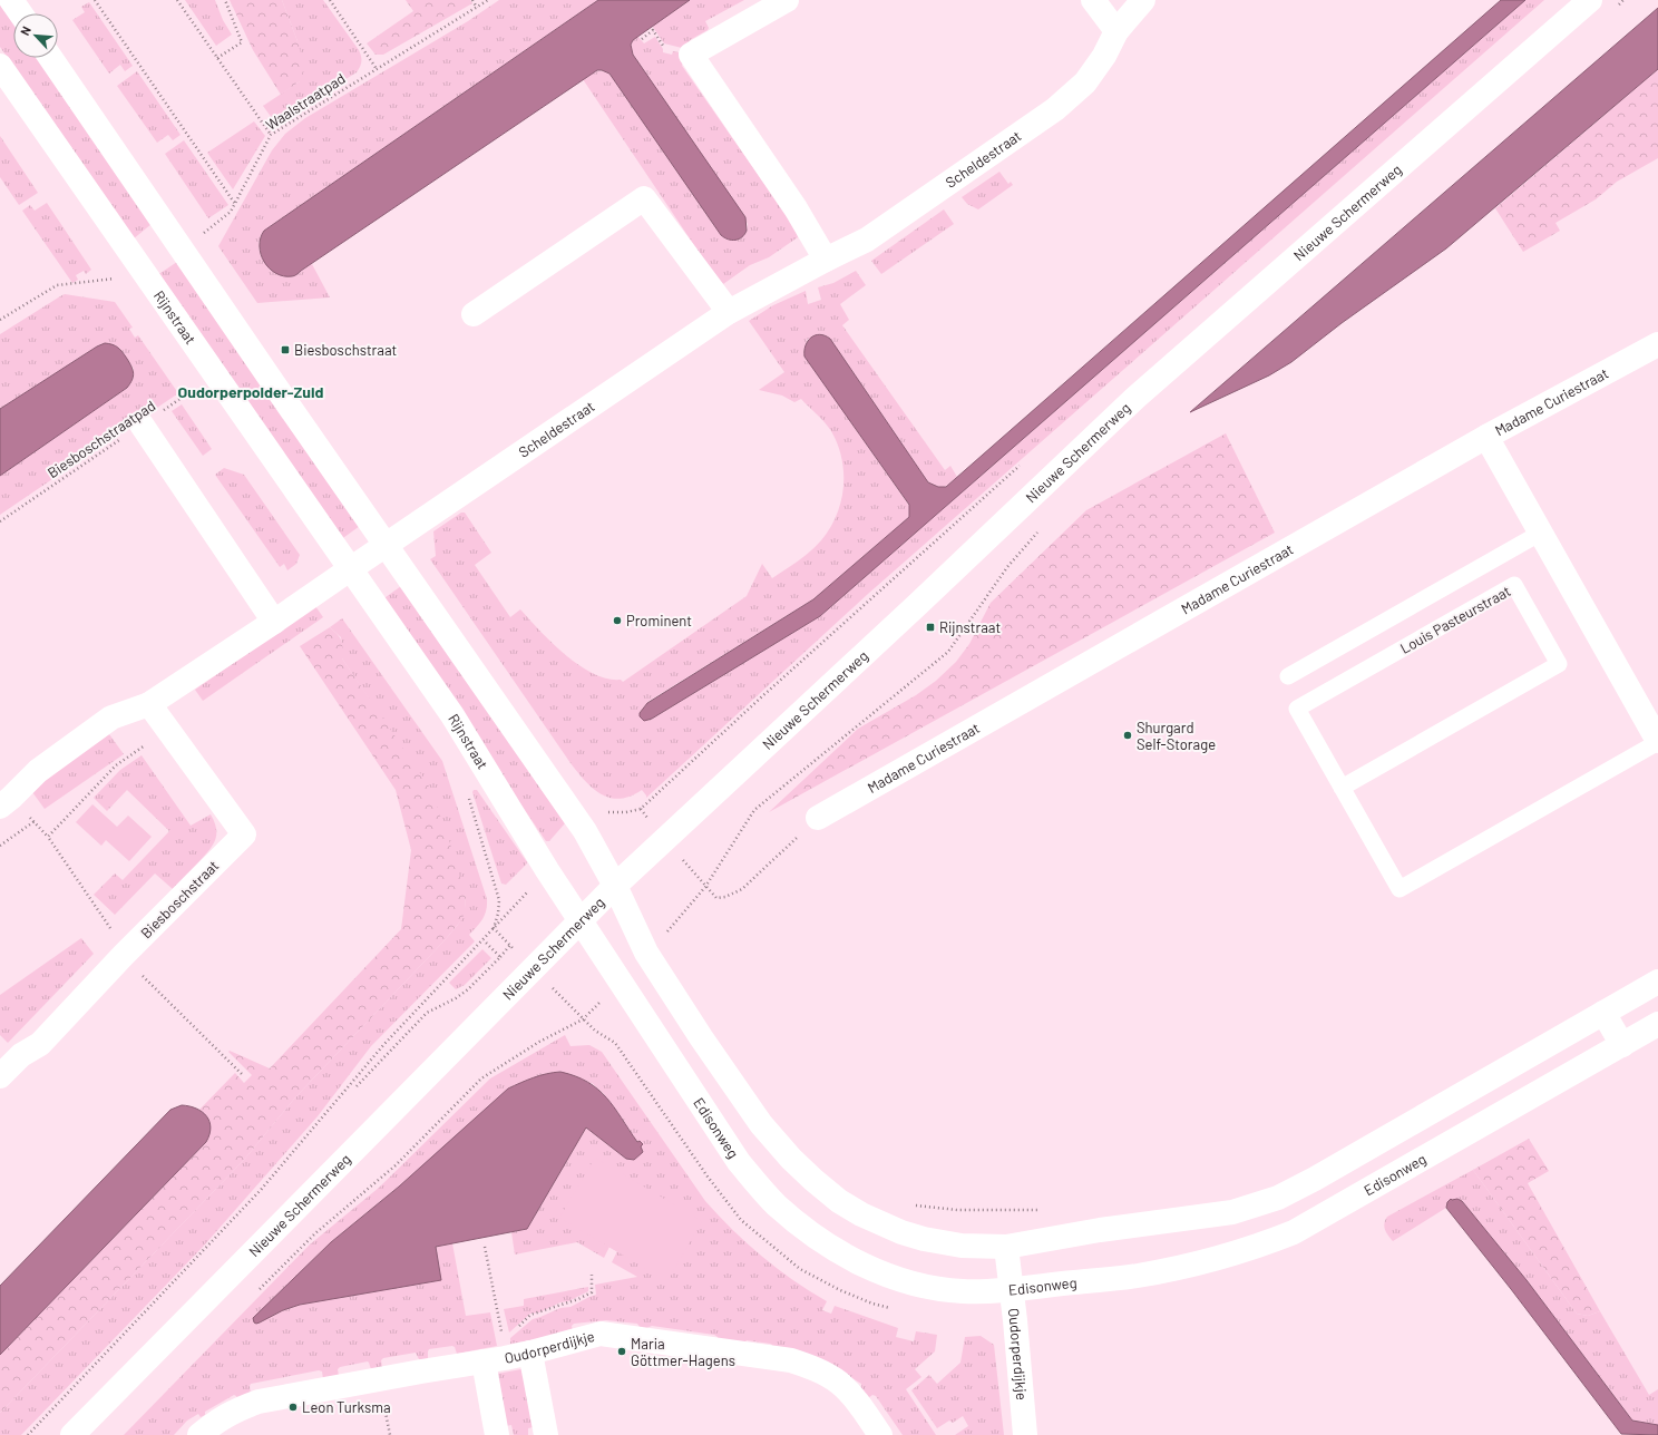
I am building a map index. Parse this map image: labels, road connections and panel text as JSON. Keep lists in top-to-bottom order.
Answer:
{
  "streets": {
    "street": [
      "Scheldestraat",
      "Nieuwe Schermerweg",
      "Rijnstraat",
      "Madame Curiestraat",
      "Louis Pasteurstraat",
      "Biesboschstraat",
      "Edisonweg",
      "Oudorperdijkje"
    ],
    "path": ["Waalstraatpad", "Biesboschstraatpad"]
  },
  "crossings": [
    ["Nieuwe Schermerweg", "Rijnstraat"],
    ["Nieuwe Schermerweg", "Edisonweg"],
    ["Rijnstraat", "Biesboschstraatpad"],
    ["Rijnstraat", "Edisonweg"],
    ["Madame Curiestraat", "Louis Pasteurstraat"],
    ["Edisonweg", "Oudorperdijkje"]
  ],
  "districts": ["Oudorperpolder-Zuid"],
  "places": {
    "transit": ["Biesboschstraat", "Rijnstraat"],
    "other": [
      "Prominent",
      "Shurgard Self-Storage",
      "Maria Göttmer-Hagens",
      "Leon Turksma"
    ]
  },
  "north": "top left"
}
